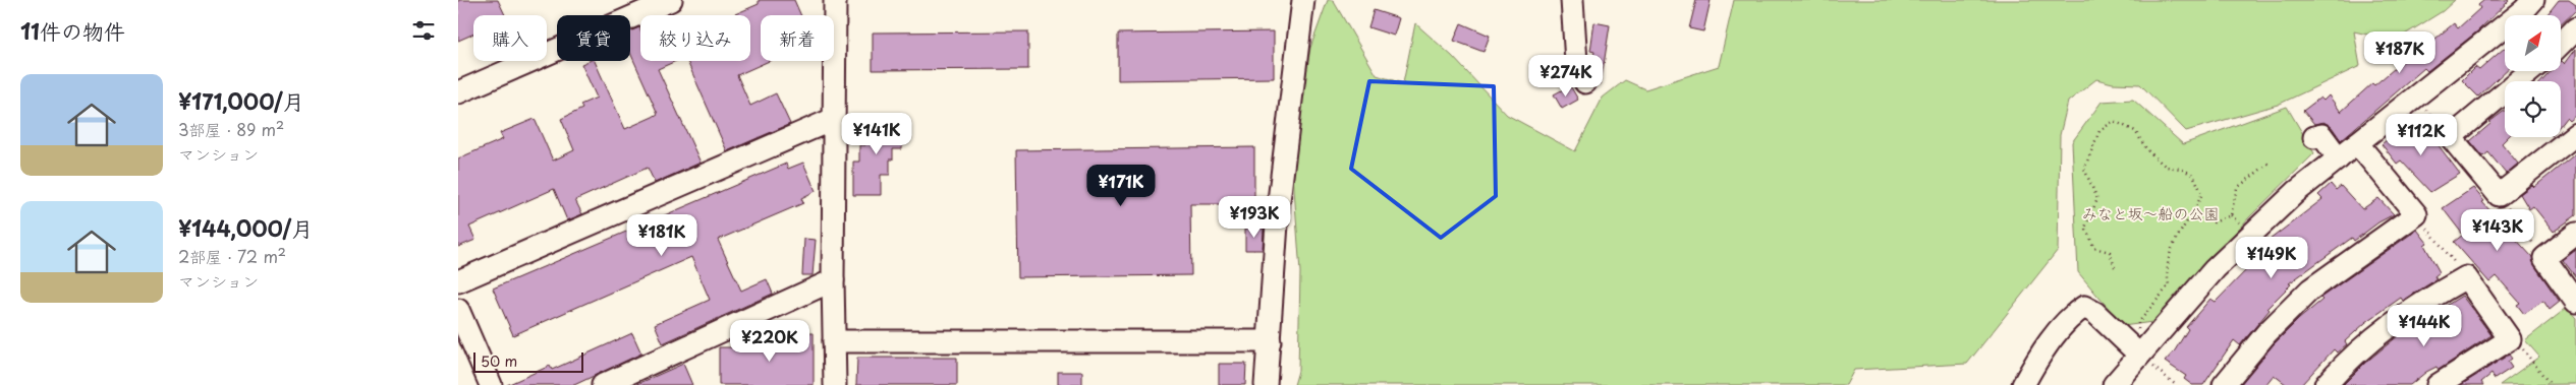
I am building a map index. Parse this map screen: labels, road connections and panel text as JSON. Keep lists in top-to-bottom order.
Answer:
{
  "parks": ["みなと坂〜船の公園"],
  "scale_bar": "50 m",
  "north": "top right",
  "page": {
    "heading": "11件の物件",
    "chip": [
      "購入",
      "賃貸",
      "絞り込み",
      "新着"
    ],
    "price": [
      "¥187K",
      "¥274K",
      "¥141K",
      "¥112K",
      "¥171K",
      "¥193K",
      "¥143K",
      "¥181K",
      "¥149K",
      "¥144K",
      "¥220K"
    ],
    "list": [
      {
        "name": "¥171,000/月",
        "note": "3部屋 · 89 m² · マンション"
      },
      {
        "name": "¥144,000/月",
        "note": "2部屋 · 72 m² · マンション"
      }
    ],
    "scale": "50 m"
  }
}
